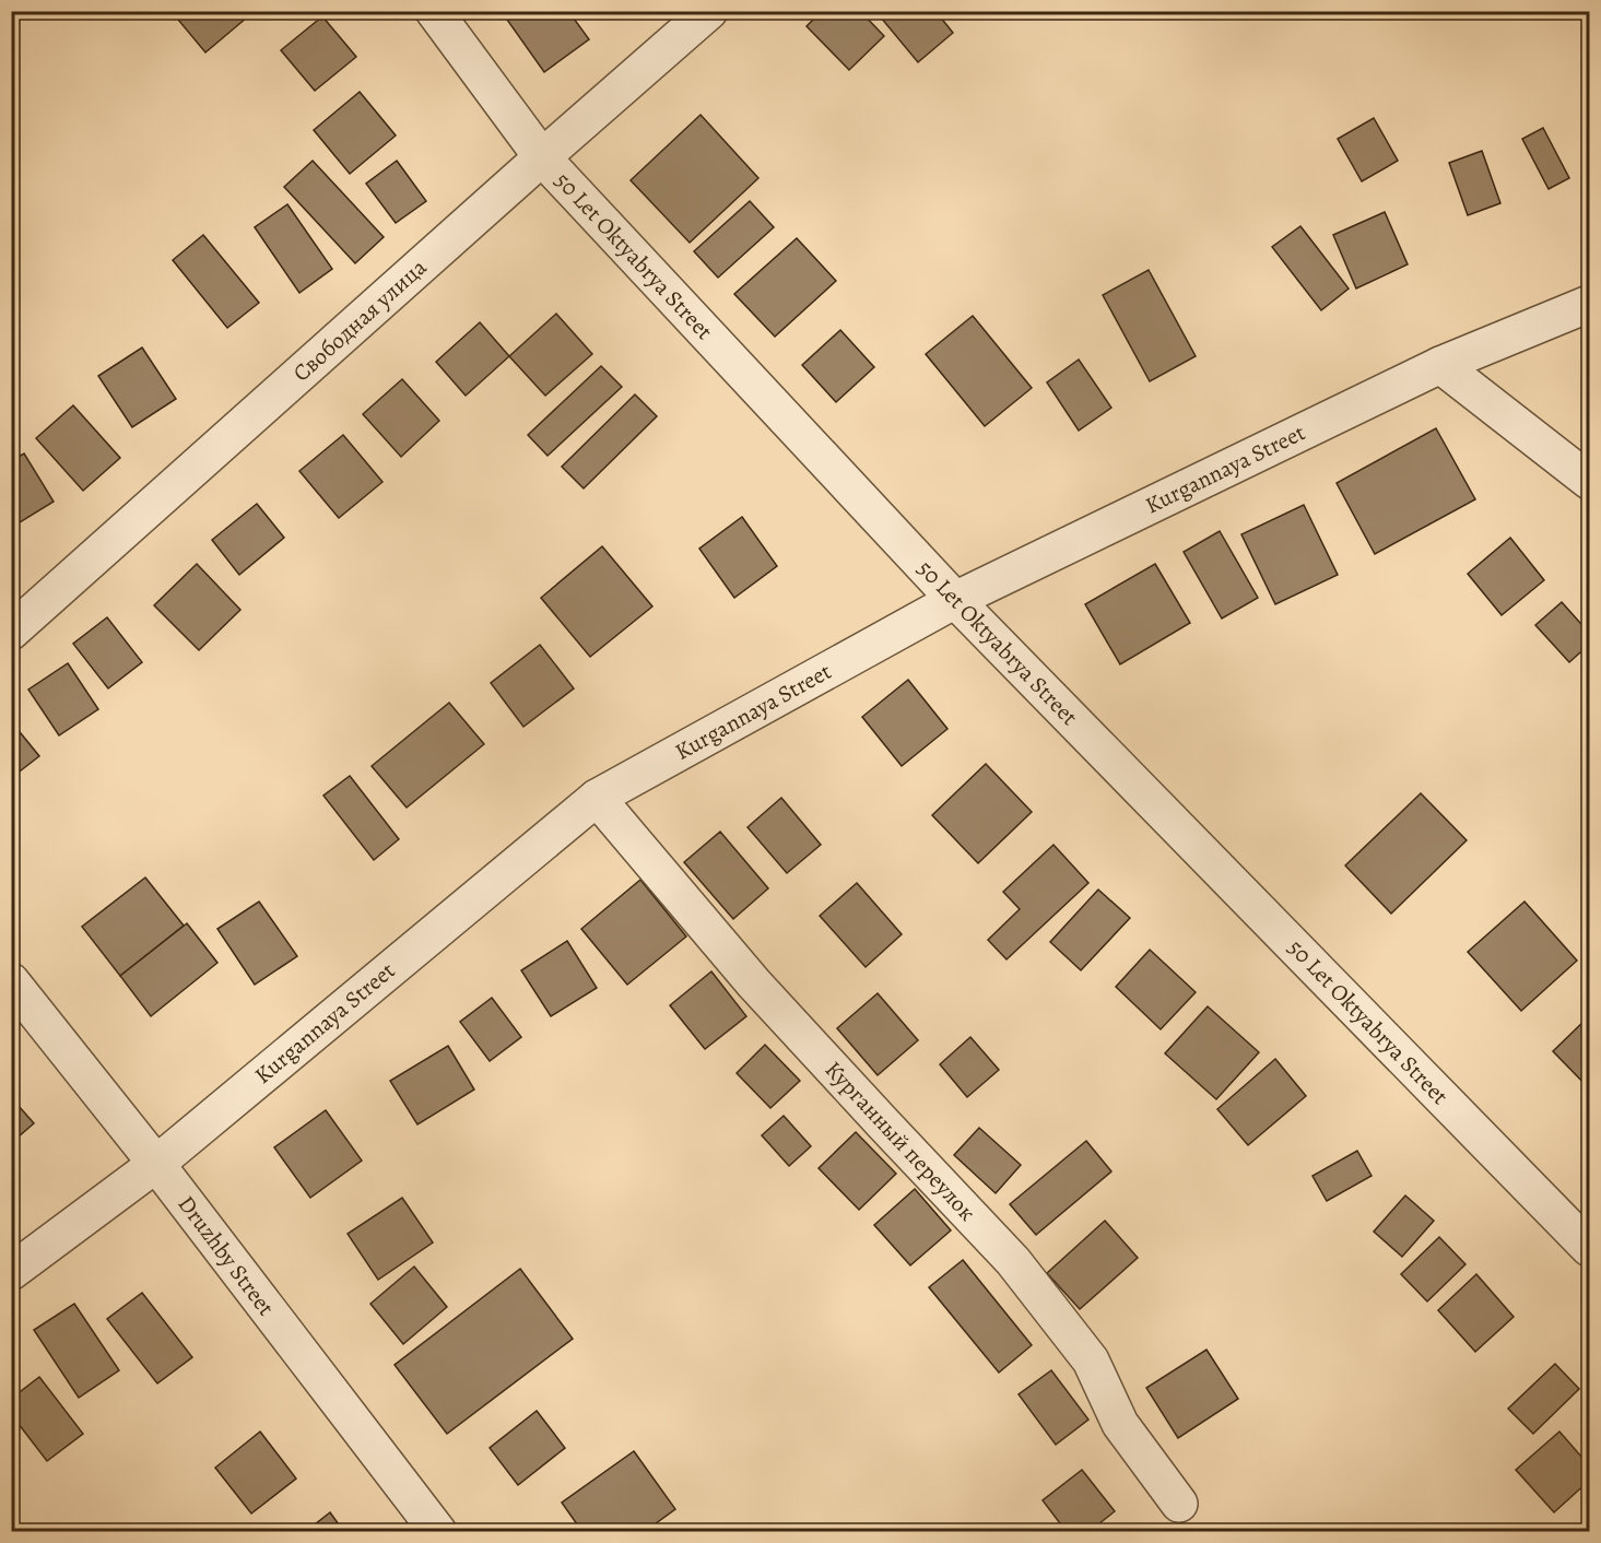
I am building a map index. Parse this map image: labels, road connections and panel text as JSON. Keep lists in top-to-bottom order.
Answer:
{
  "streets": {
    "street": [
      "50 Let Oktyabrya Street",
      "Свободная улица",
      "Kurgannaya Street",
      "Курганный переулок",
      "Druzhby Street"
    ]
  },
  "crossings": [
    ["50 Let Oktyabrya Street", "Свободная улица"],
    ["50 Let Oktyabrya Street", "Kurgannaya Street"],
    ["Kurgannaya Street", "Курганный переулок"],
    ["Kurgannaya Street", "Druzhby Street"]
  ]
}
